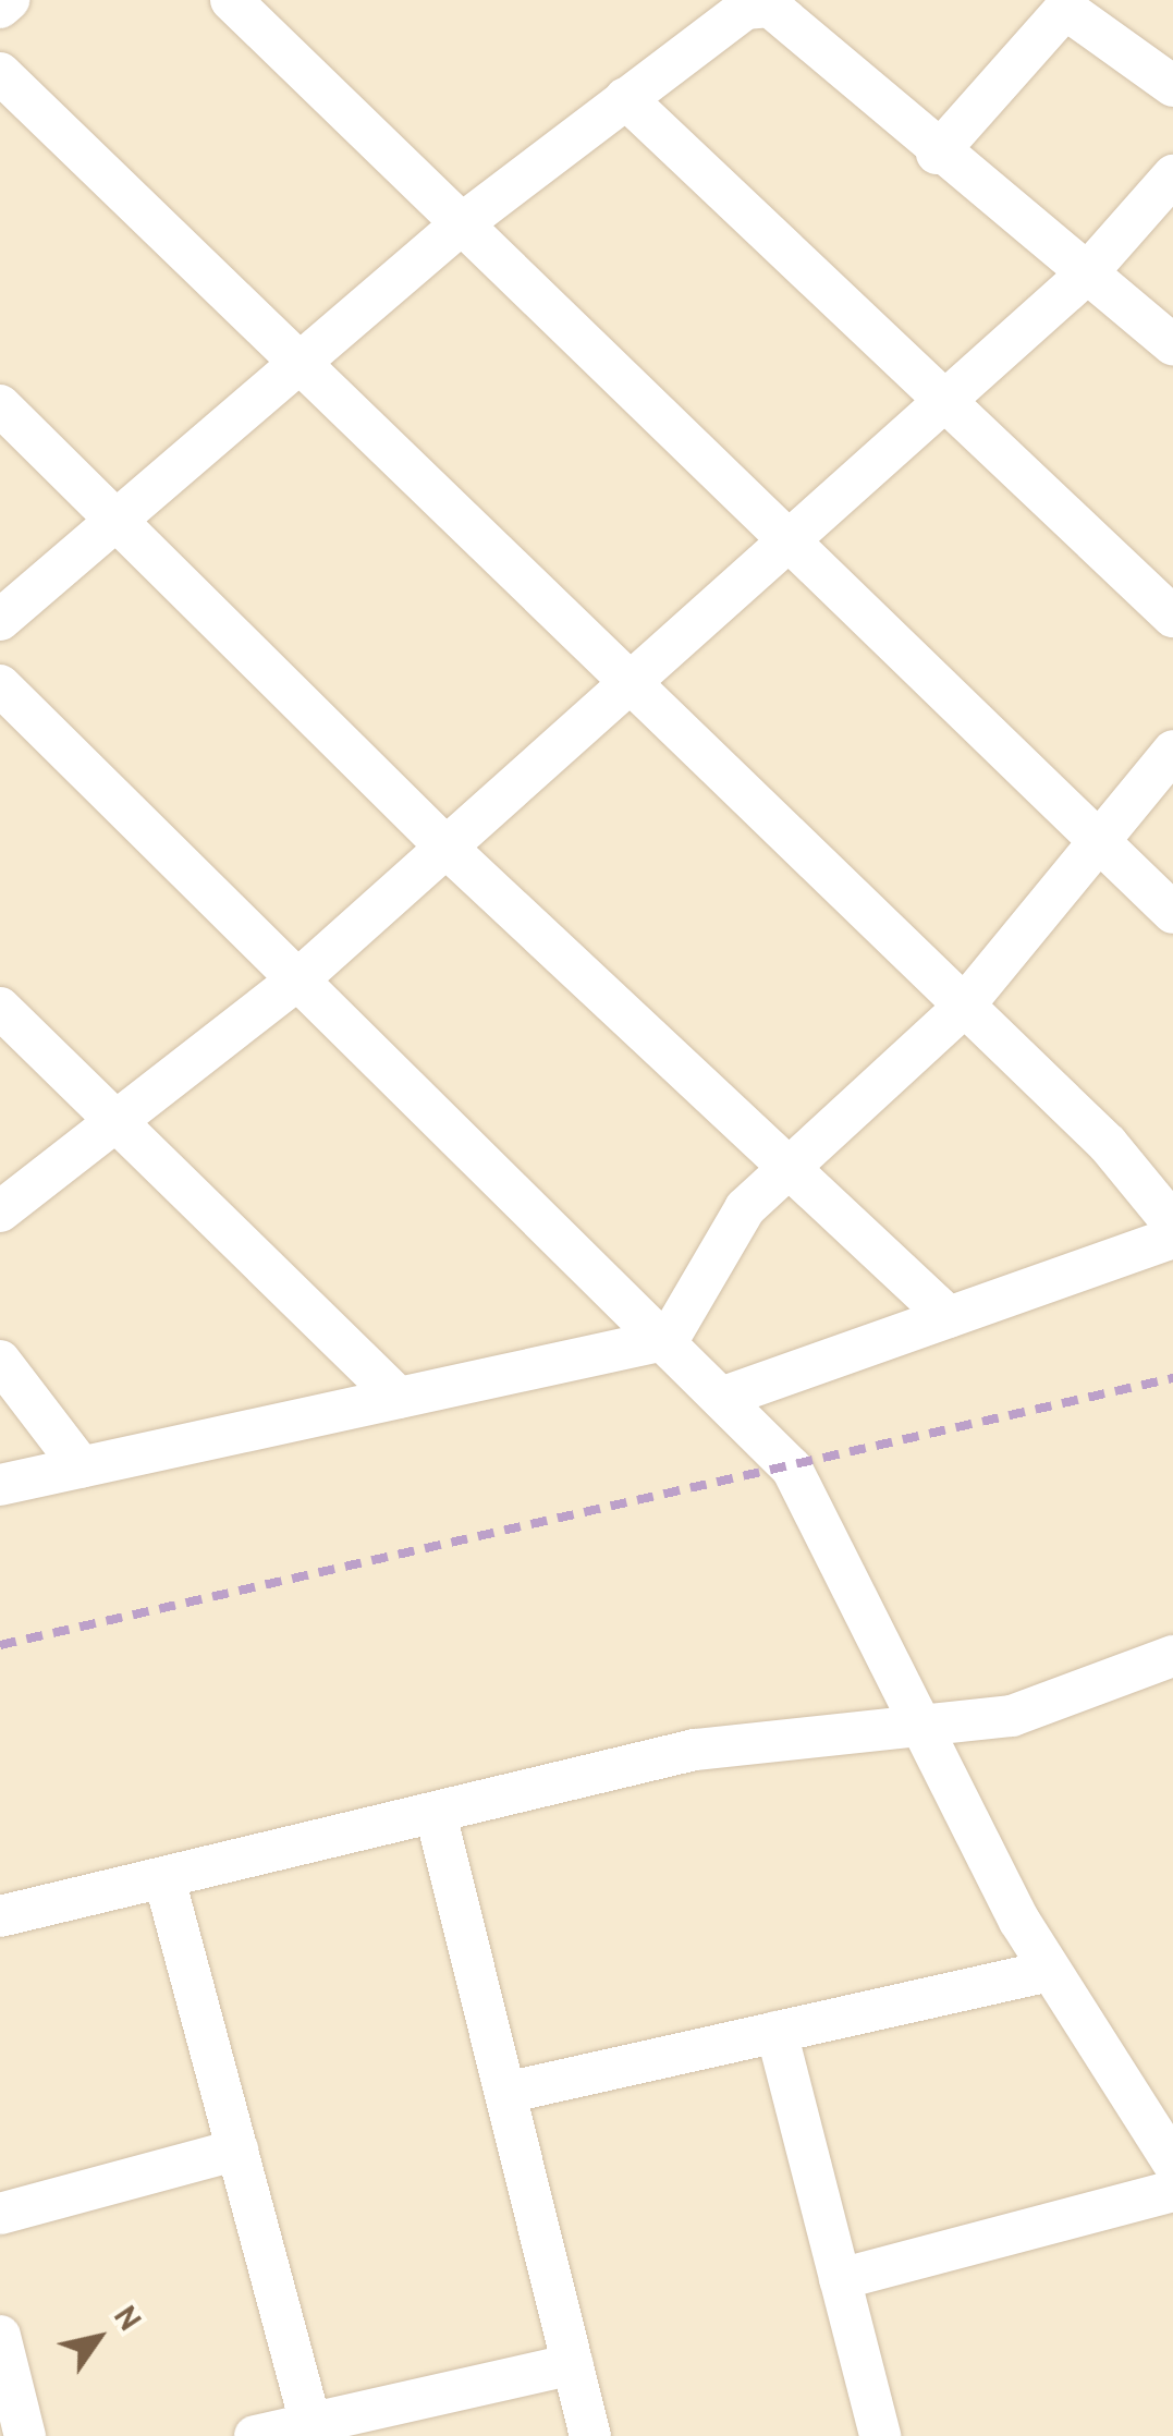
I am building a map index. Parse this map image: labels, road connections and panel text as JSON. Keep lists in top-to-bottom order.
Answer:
{
  "north": "top right"
}
